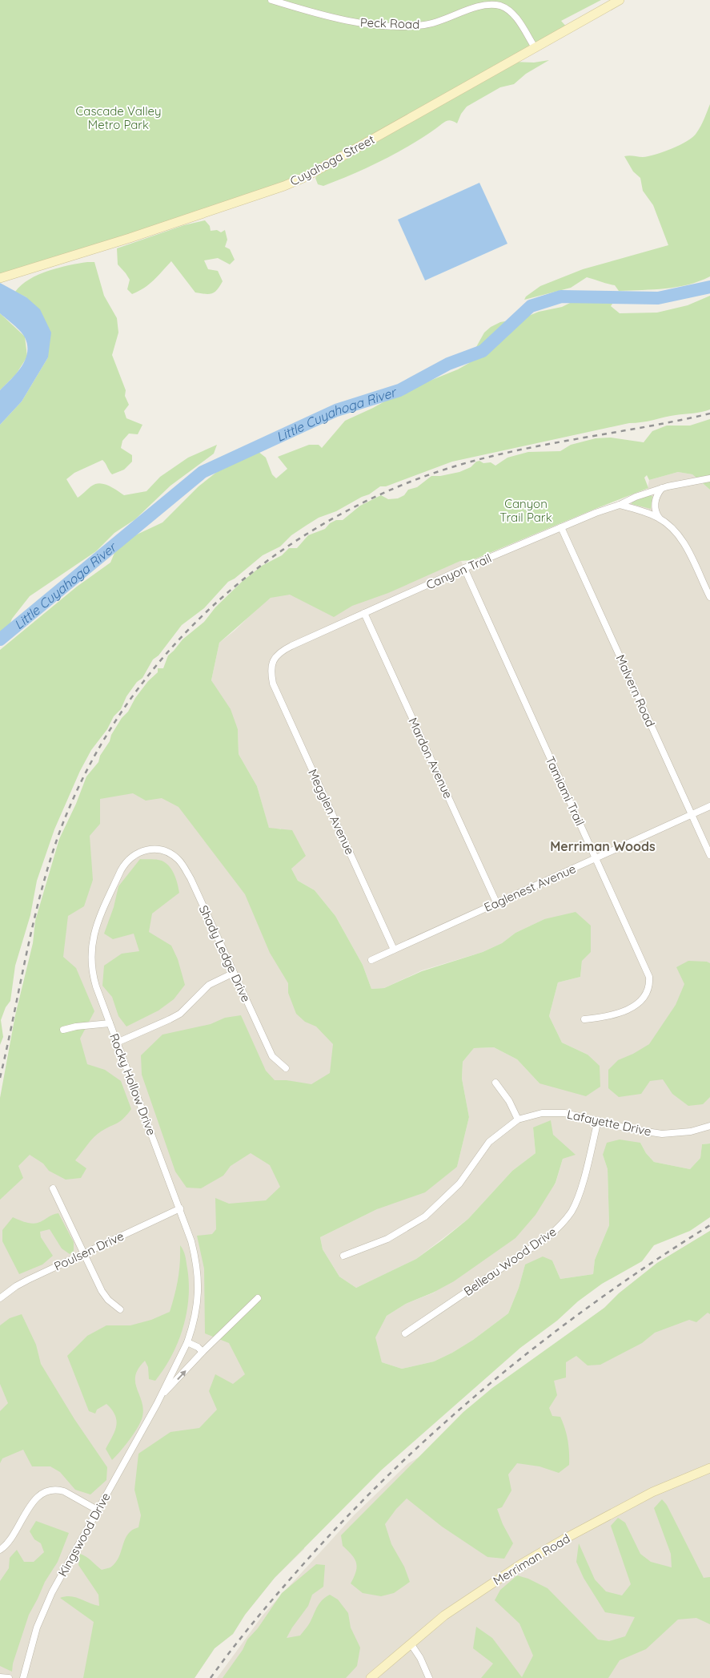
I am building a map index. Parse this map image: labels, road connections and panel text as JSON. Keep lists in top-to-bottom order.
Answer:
{
  "streets": {
    "street": [
      "Peck Road",
      "Cuyahoga Street",
      "Canyon Trail",
      "Malvern Road",
      "Mardon Avenue",
      "Tamiami Trail",
      "Megglen Avenue",
      "Eaglenest Avenue",
      "Shady Ledge Drive",
      "Rocky Hollow Drive",
      "Lafayette Drive",
      "Poulsen Drive",
      "Belleau Wood Drive",
      "Kingswood Drive",
      "Merriman Road"
    ]
  },
  "crossings": [
    ["Peck Road", "Cuyahoga Street"],
    ["Canyon Trail", "Malvern Road"],
    ["Canyon Trail", "Mardon Avenue"],
    ["Canyon Trail", "Tamiami Trail"],
    ["Canyon Trail", "Megglen Avenue"],
    ["Malvern Road", "Eaglenest Avenue"],
    ["Mardon Avenue", "Eaglenest Avenue"],
    ["Tamiami Trail", "Eaglenest Avenue"],
    ["Megglen Avenue", "Eaglenest Avenue"],
    ["Shady Ledge Drive", "Rocky Hollow Drive"],
    ["Rocky Hollow Drive", "Poulsen Drive"],
    ["Rocky Hollow Drive", "Kingswood Drive"],
    ["Lafayette Drive", "Belleau Wood Drive"]
  ],
  "districts": ["Merriman Woods"],
  "water": ["Little Cuyahoga River"],
  "parks": ["Cascade Valley Metro Park", "Canyon Trail Park"]
}
